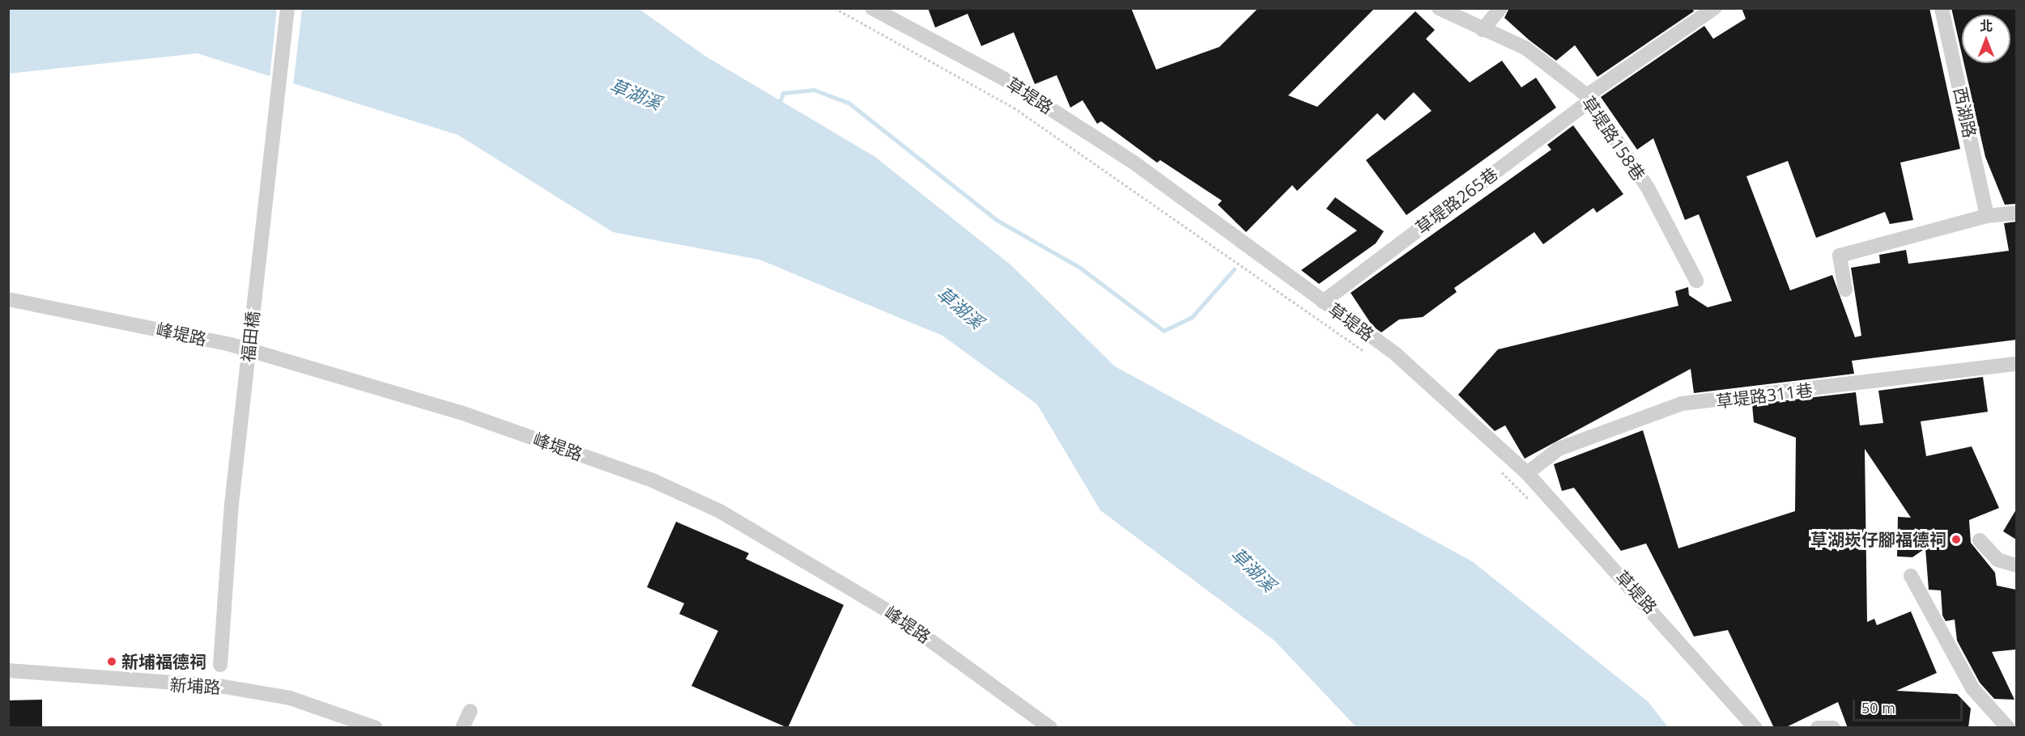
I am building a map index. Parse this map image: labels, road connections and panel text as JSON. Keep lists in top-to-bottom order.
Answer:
{
  "streets": {
    "street": [
      "草堤路",
      "西湖路",
      "草堤路158巷",
      "草堤路265巷",
      "峰堤路",
      "福田橋",
      "草堤路311巷",
      "新埔路"
    ]
  },
  "crossings": [
    ["草堤路", "草堤路265巷"],
    ["草堤路", "草堤路311巷"],
    ["草堤路158巷", "草堤路265巷"],
    ["福田橋", "新埔路"]
  ],
  "water": ["草湖溪"],
  "places": ["草湖崁仔腳福德祠", "新埔福德祠"],
  "scale_bar": "50 m",
  "north": "top"
}
